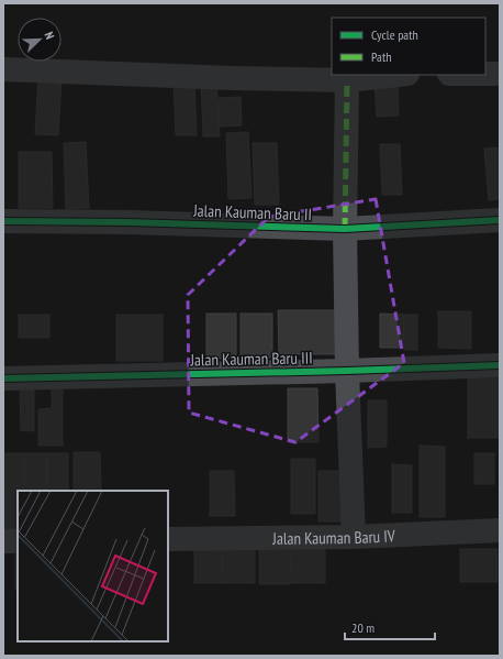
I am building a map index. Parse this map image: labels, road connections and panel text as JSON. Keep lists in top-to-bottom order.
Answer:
{
  "streets": {
    "street": ["Jalan Kauman Baru II", "Jalan Kauman Baru III", "Jalan Kauman Baru IV"]
  },
  "legend": ["Cycle path", "Path"],
  "scale_bar": "20 m",
  "north": "top right"
}
